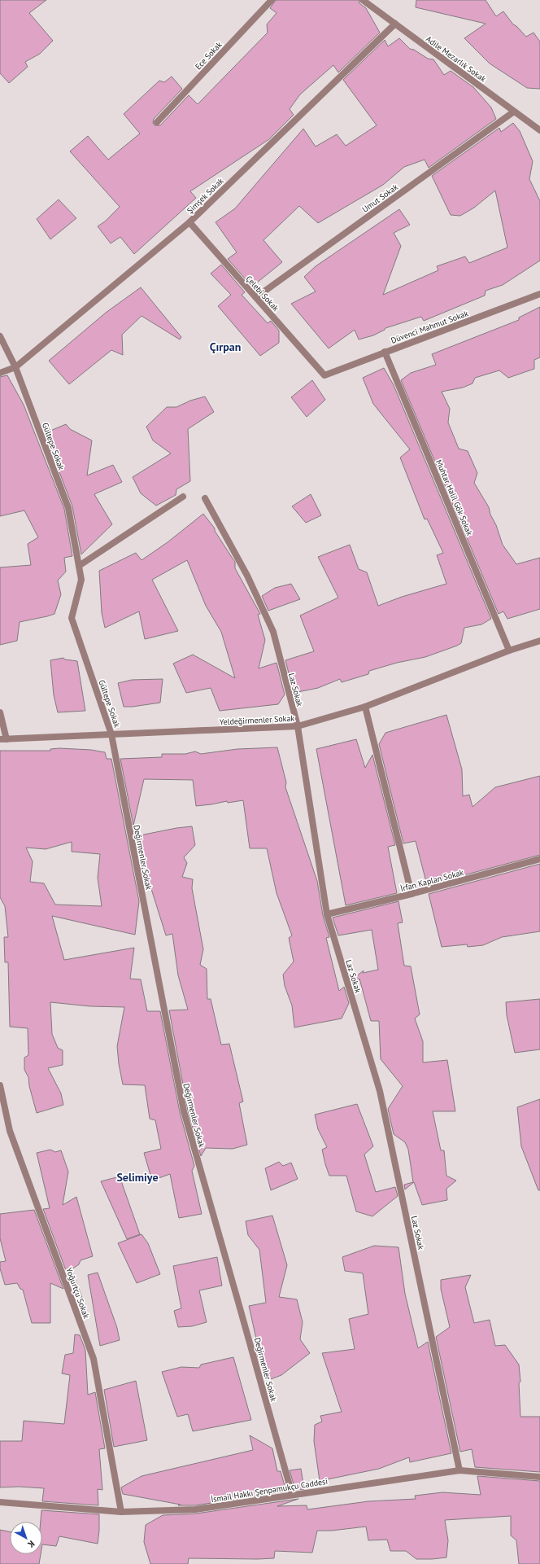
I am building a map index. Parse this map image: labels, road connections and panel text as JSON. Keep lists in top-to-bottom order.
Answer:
{
  "streets": {
    "street": [
      "Ece Sokak",
      "Adile Mezarlık Sokak",
      "Şimşek Sokak",
      "Umut Sokak",
      "Çelebi Sokak",
      "Düvenci Mahmut Sokak",
      "Gültepe Sokak",
      "Muhtar Halil Gök Sokak",
      "Laz Sokak",
      "Yeldeğirmenler Sokak",
      "Değirmenler Sokak",
      "İrfan Kaplan Sokak",
      "Yoğurtçu Sokak",
      "İsmail Hakkı Şenpamukçu Caddesi"
    ]
  },
  "crossings": [
    ["Adile Mezarlık Sokak", "Şimşek Sokak"],
    ["Adile Mezarlık Sokak", "Umut Sokak"],
    ["Şimşek Sokak", "Çelebi Sokak"],
    ["Şimşek Sokak", "Gültepe Sokak"],
    ["Umut Sokak", "Çelebi Sokak"],
    ["Çelebi Sokak", "Düvenci Mahmut Sokak"],
    ["Düvenci Mahmut Sokak", "Muhtar Halil Gök Sokak"],
    ["Gültepe Sokak", "Yeldeğirmenler Sokak"],
    ["Gültepe Sokak", "Değirmenler Sokak"],
    ["Muhtar Halil Gök Sokak", "Yeldeğirmenler Sokak"],
    ["Laz Sokak", "Yeldeğirmenler Sokak"],
    ["Laz Sokak", "İrfan Kaplan Sokak"],
    ["Laz Sokak", "İsmail Hakkı Şenpamukçu Caddesi"],
    ["Yeldeğirmenler Sokak", "Değirmenler Sokak"],
    ["Değirmenler Sokak", "İsmail Hakkı Şenpamukçu Caddesi"],
    ["Yoğurtçu Sokak", "İsmail Hakkı Şenpamukçu Caddesi"]
  ],
  "districts": ["Çırpan", "Selimiye"],
  "north": "bottom right"
}
